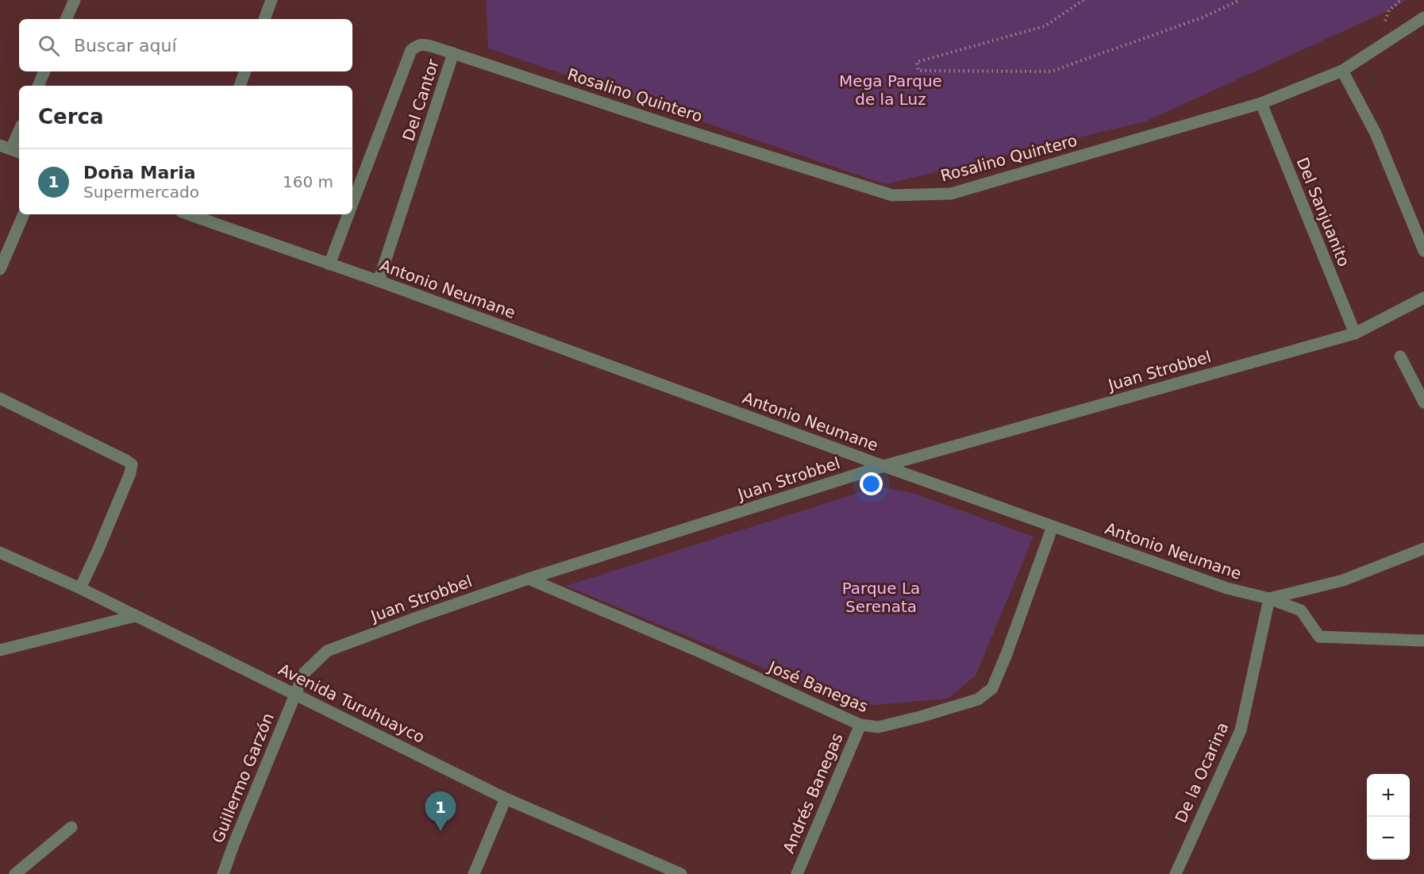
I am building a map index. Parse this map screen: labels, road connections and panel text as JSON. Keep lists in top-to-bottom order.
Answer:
{
  "streets": {
    "street": [
      "Rosalino Quintero",
      "Del Cantor",
      "Del Sanjuanito",
      "Antonio Neumane",
      "Juan Strobbel",
      "José Banegas",
      "Avenida Turuhuayco",
      "De la Ocarina",
      "Guillermo Garzón",
      "Andrés Banegas"
    ]
  },
  "crossings": [
    ["Rosalino Quintero", "Del Cantor"],
    ["Rosalino Quintero", "Del Sanjuanito"],
    ["Del Cantor", "Antonio Neumane"],
    ["Del Sanjuanito", "Juan Strobbel"],
    ["Antonio Neumane", "Juan Strobbel"],
    ["Antonio Neumane", "José Banegas"],
    ["Antonio Neumane", "De la Ocarina"],
    ["Juan Strobbel", "José Banegas"],
    ["Juan Strobbel", "Avenida Turuhuayco"],
    ["Juan Strobbel", "Guillermo Garzón"],
    ["José Banegas", "Andrés Banegas"],
    ["Avenida Turuhuayco", "Guillermo Garzón"]
  ],
  "parks": ["Mega Parque de la Luz", "Parque La Serenata"],
  "page": {
    "search": "Buscar aquí",
    "heading": "Cerca",
    "list": [
      {
        "mark": "1",
        "name": "Doña Maria",
        "note": "Supermercado",
        "value": "160 m"
      }
    ],
    "map_buttons": ["+", "−"],
    "pins": "1"
  }
}
